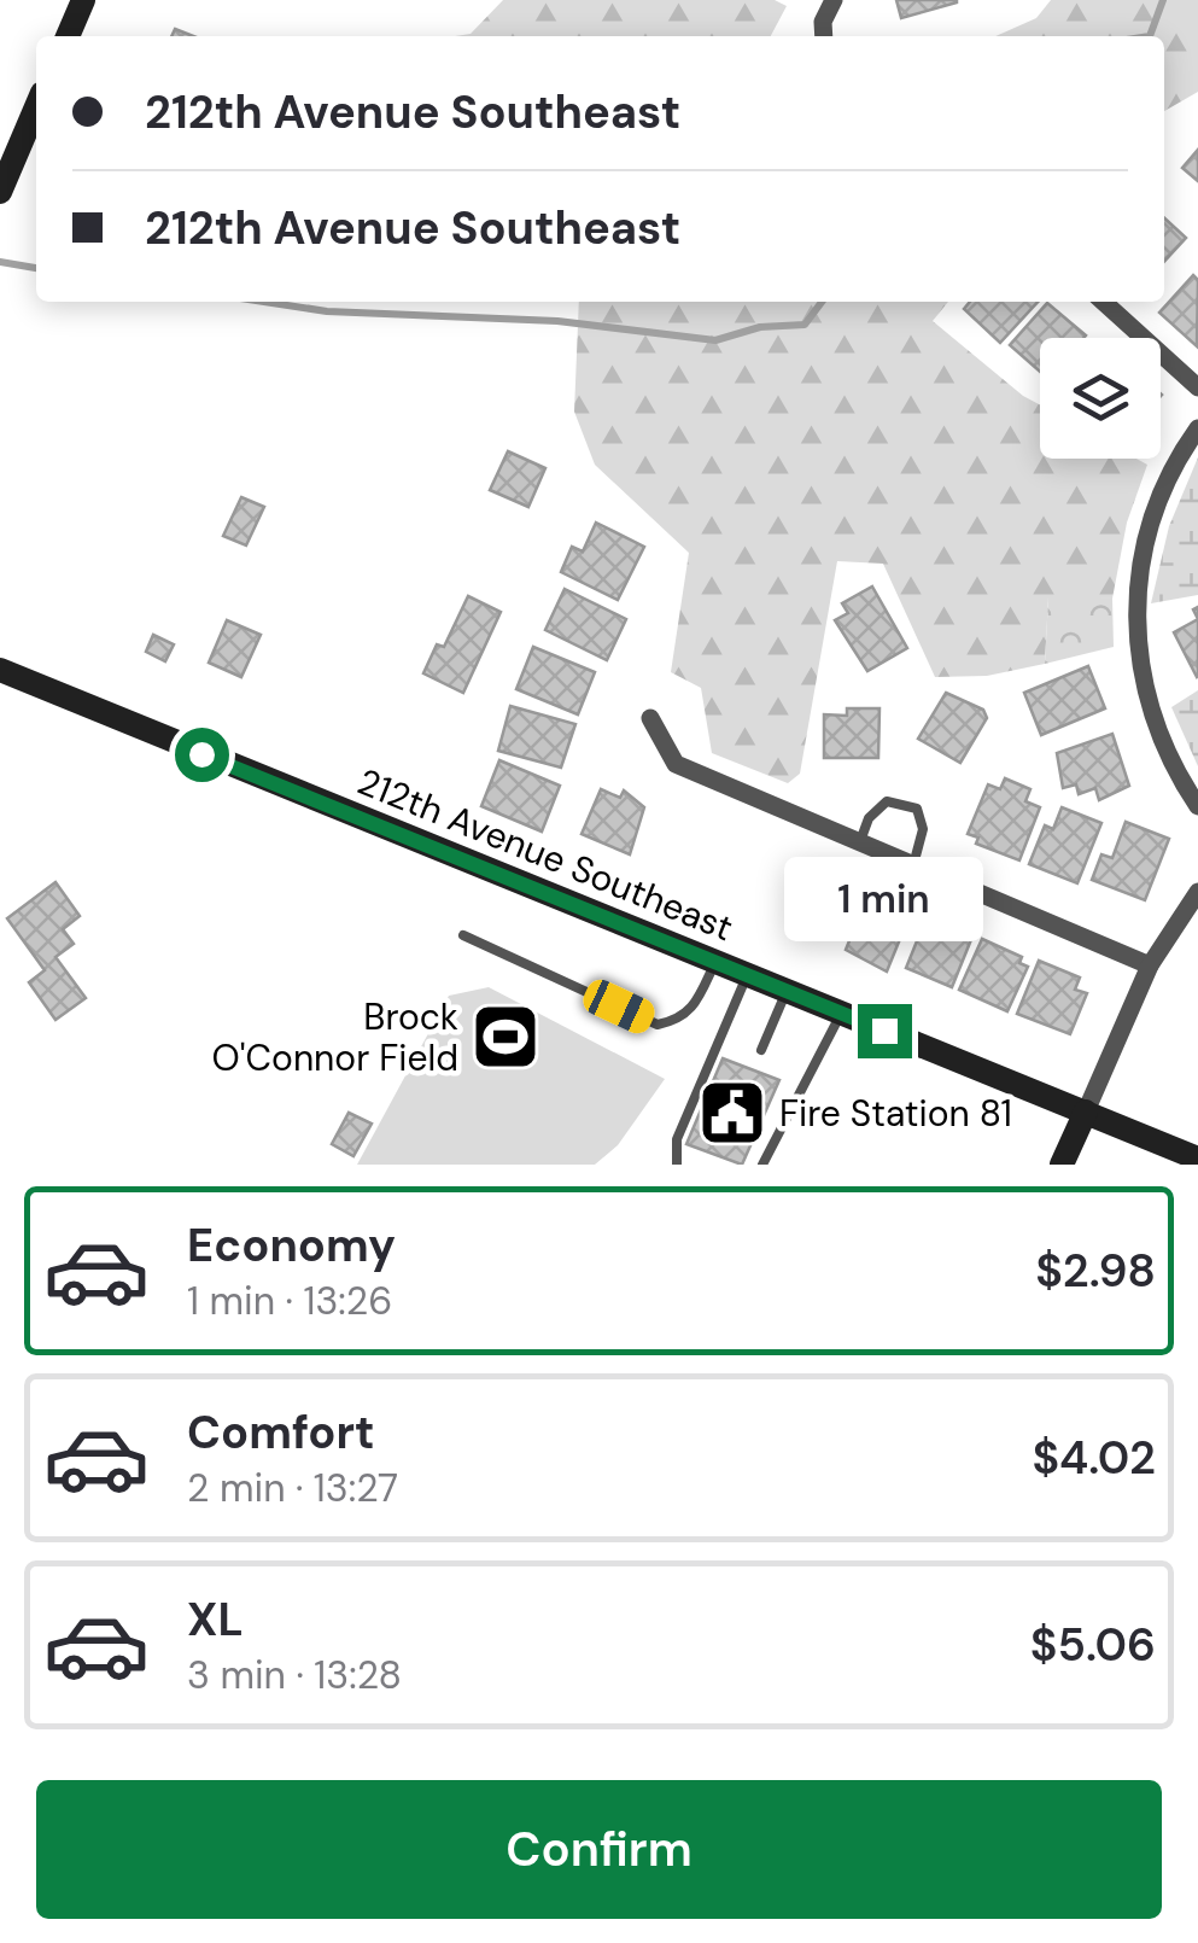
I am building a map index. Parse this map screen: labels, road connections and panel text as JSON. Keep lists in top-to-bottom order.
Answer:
{
  "streets": {
    "street": ["212th Avenue Southeast"]
  },
  "places": {
    "sports": ["Brock O'Connor Field"],
    "public building": ["Fire Station 81"]
  },
  "page": {
    "banner": ["212th Avenue Southeast", "212th Avenue Southeast"],
    "bubble": "1 min",
    "list": [
      {
        "name": "Economy",
        "note": "1 min · 13:26",
        "value": "$2.98"
      },
      {
        "name": "Comfort",
        "note": "2 min · 13:27",
        "value": "$4.02"
      },
      {
        "name": "XL",
        "note": "3 min · 13:28",
        "value": "$5.06"
      }
    ],
    "buttons": "Confirm"
  }
}
